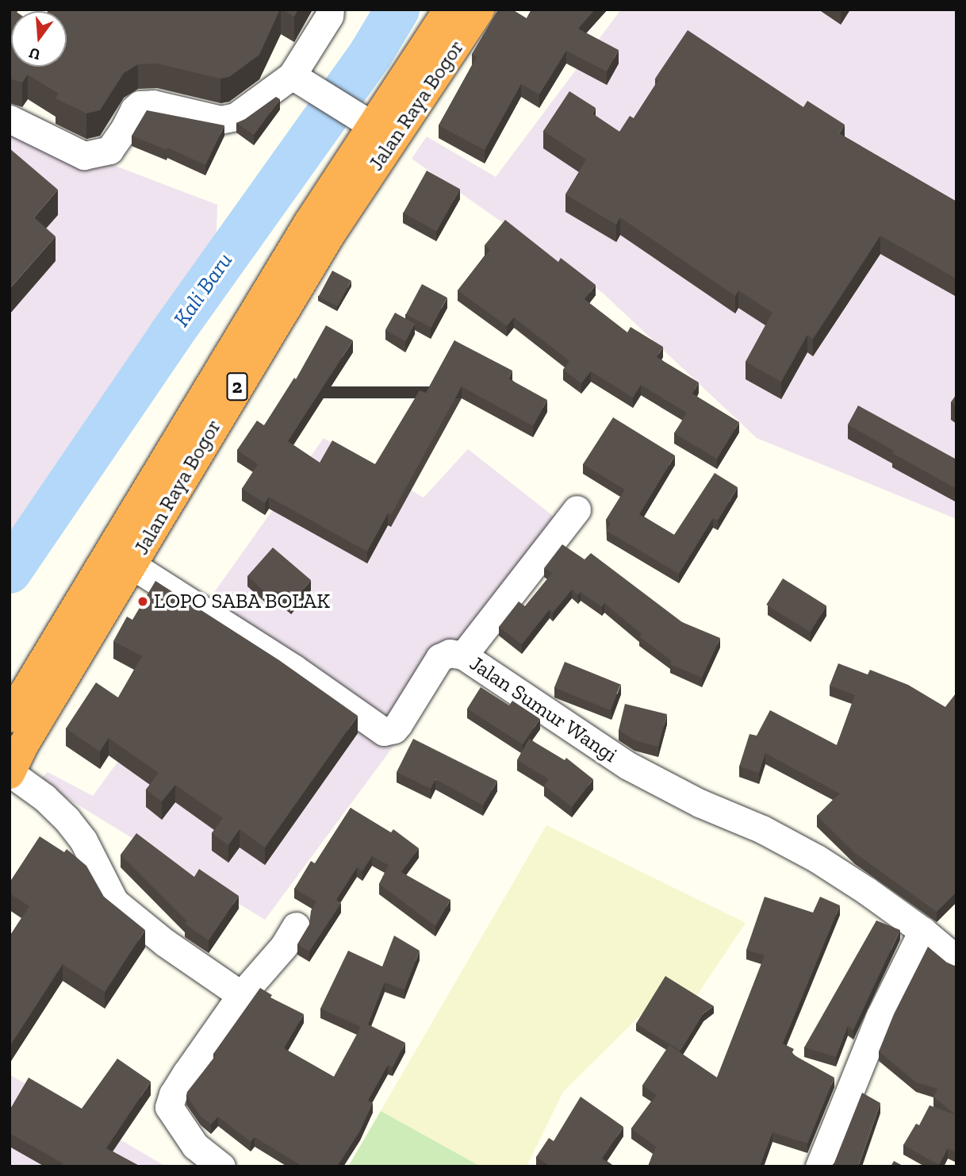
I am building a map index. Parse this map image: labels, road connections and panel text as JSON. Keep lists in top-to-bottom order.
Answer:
{
  "streets": {
    "highway": ["Jalan Raya Bogor", "2"],
    "street": ["Jalan Sumur Wangi"]
  },
  "crossings": [
    ["Jalan Raya Bogor", "Jalan Sumur Wangi"]
  ],
  "water": ["Kali Baru"],
  "places": ["LOPO SABA BOLAK"],
  "north": "bottom"
}
